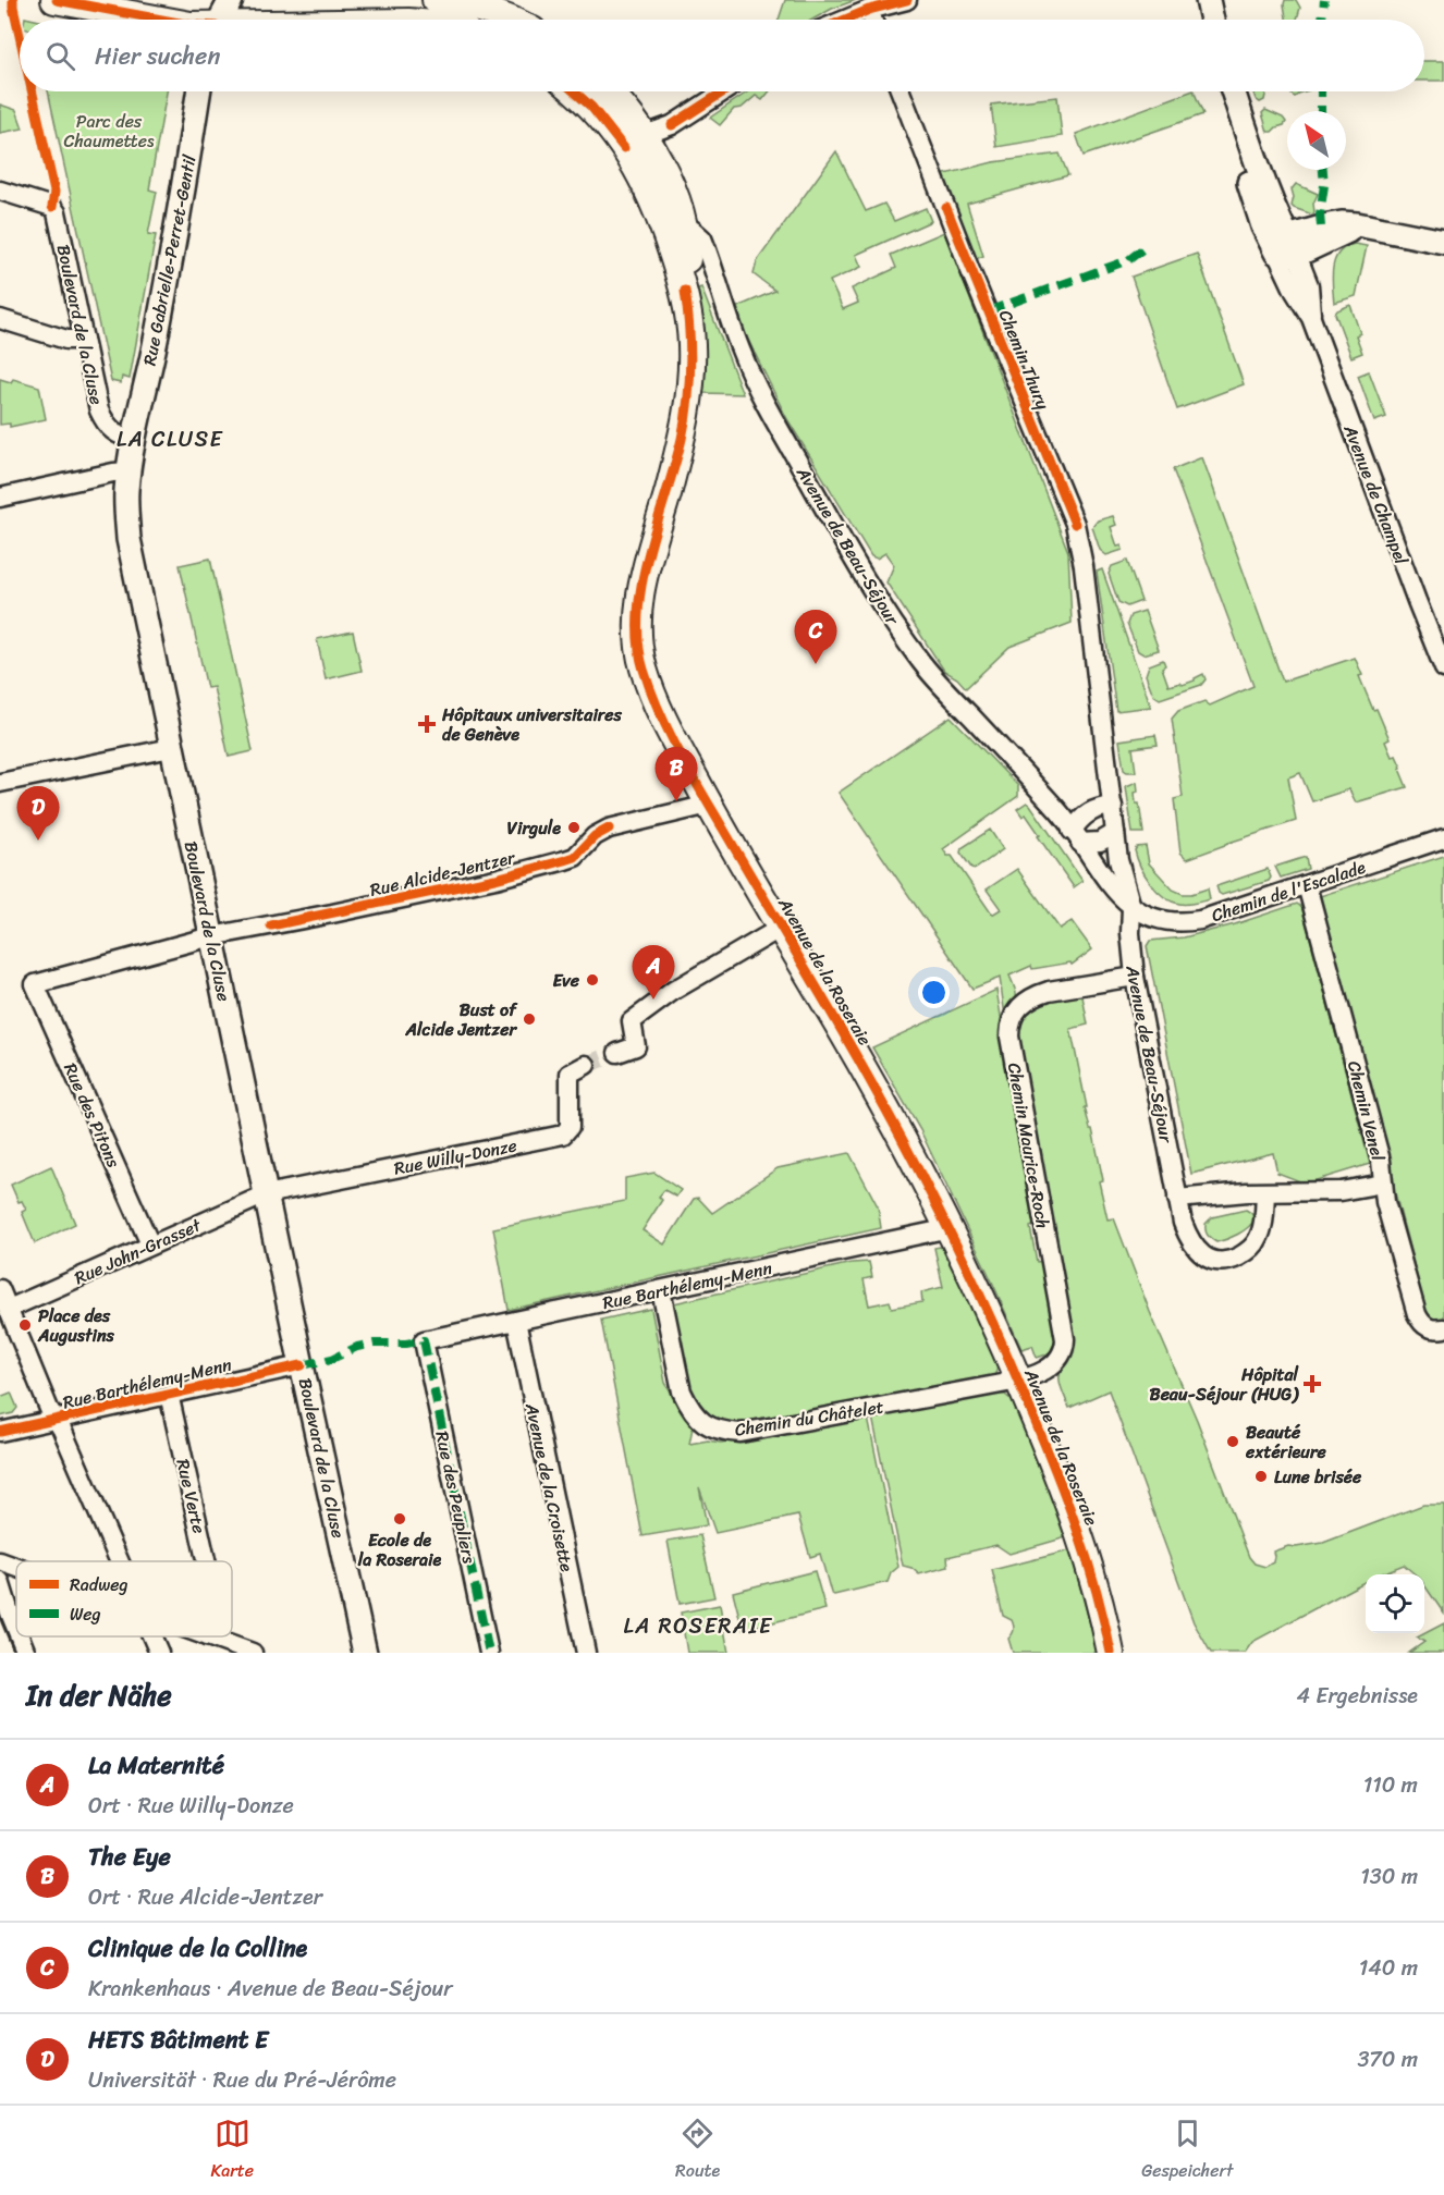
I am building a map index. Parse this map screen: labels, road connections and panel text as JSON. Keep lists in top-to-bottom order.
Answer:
{
  "streets": {
    "main road": ["Avenue de la Roseraie"],
    "street": [
      "Rue Gabrielle-Perret-Gentil",
      "Boulevard de la Cluse",
      "Chemin Thury",
      "Avenue de Champel",
      "Avenue de Beau-Séjour",
      "Rue Alcide-Jentzer",
      "Chemin de l'Escalade",
      "Chemin Venel",
      "Rue des Pitons",
      "Chemin Maurice-Roch",
      "Rue Willy-Donze",
      "Rue John-Grasset",
      "Rue Barthélemy-Menn",
      "Chemin du Châtelet",
      "Avenue de la Croisette",
      "Rue Verte",
      "Rue des Peupliers"
    ]
  },
  "crossings": [
    ["Rue Gabrielle-Perret-Gentil", "Boulevard de la Cluse"],
    ["Boulevard de la Cluse", "Rue Alcide-Jentzer"],
    ["Boulevard de la Cluse", "Rue Willy-Donze"],
    ["Boulevard de la Cluse", "Rue John-Grasset"],
    ["Boulevard de la Cluse", "Rue Barthélemy-Menn"],
    ["Chemin Thury", "Avenue de Beau-Séjour"],
    ["Avenue de Beau-Séjour", "Chemin de l'Escalade"],
    ["Avenue de Beau-Séjour", "Avenue de la Roseraie"],
    ["Avenue de Beau-Séjour", "Chemin Maurice-Roch"],
    ["Rue Alcide-Jentzer", "Avenue de la Roseraie"],
    ["Rue Alcide-Jentzer", "Rue des Pitons"],
    ["Chemin de l'Escalade", "Chemin Venel"],
    ["Avenue de la Roseraie", "Chemin Maurice-Roch"],
    ["Avenue de la Roseraie", "Rue Barthélemy-Menn"],
    ["Avenue de la Roseraie", "Chemin du Châtelet"],
    ["Rue des Pitons", "Rue John-Grasset"],
    ["Chemin Maurice-Roch", "Chemin du Châtelet"],
    ["Rue Willy-Donze", "Rue John-Grasset"],
    ["Rue Barthélemy-Menn", "Chemin du Châtelet"],
    ["Rue Barthélemy-Menn", "Avenue de la Croisette"],
    ["Rue Barthélemy-Menn", "Rue Verte"],
    ["Rue Barthélemy-Menn", "Rue des Peupliers"]
  ],
  "districts": ["LA CLUSE", "LA ROSERAIE"],
  "parks": ["Parc des Chaumettes"],
  "places": {
    "health": ["Hôpitaux universitaires de Genève", "Hôpital Beau-Séjour (HUG)"],
    "other": [
      "Virgule",
      "Eve",
      "Bust of Alcide Jentzer",
      "Place des Augustins",
      "Beauté extérieure",
      "Lune brisée",
      "Ecole de la Roseraie"
    ]
  },
  "legend": ["Radweg", "Weg"],
  "north": "top left",
  "page": {
    "search": "Hier suchen",
    "pins": [
      "C",
      "B",
      "D",
      "A"
    ],
    "heading": ["In der Nähe", "4 Ergebnisse"],
    "list": [
      {
        "mark": "A",
        "name": "La Maternité",
        "note": "Ort · Rue Willy-Donze",
        "value": "110 m"
      },
      {
        "mark": "B",
        "name": "The Eye",
        "note": "Ort · Rue Alcide-Jentzer",
        "value": "130 m"
      },
      {
        "mark": "C",
        "name": "Clinique de la Colline",
        "note": "Krankenhaus · Avenue de Beau-Séjour",
        "value": "140 m"
      },
      {
        "mark": "D",
        "name": "HETS Bâtiment E",
        "note": "Universität · Rue du Pré-Jérôme",
        "value": "370 m"
      }
    ],
    "nav": ["Karte", "Route", "Gespeichert"]
  }
}
